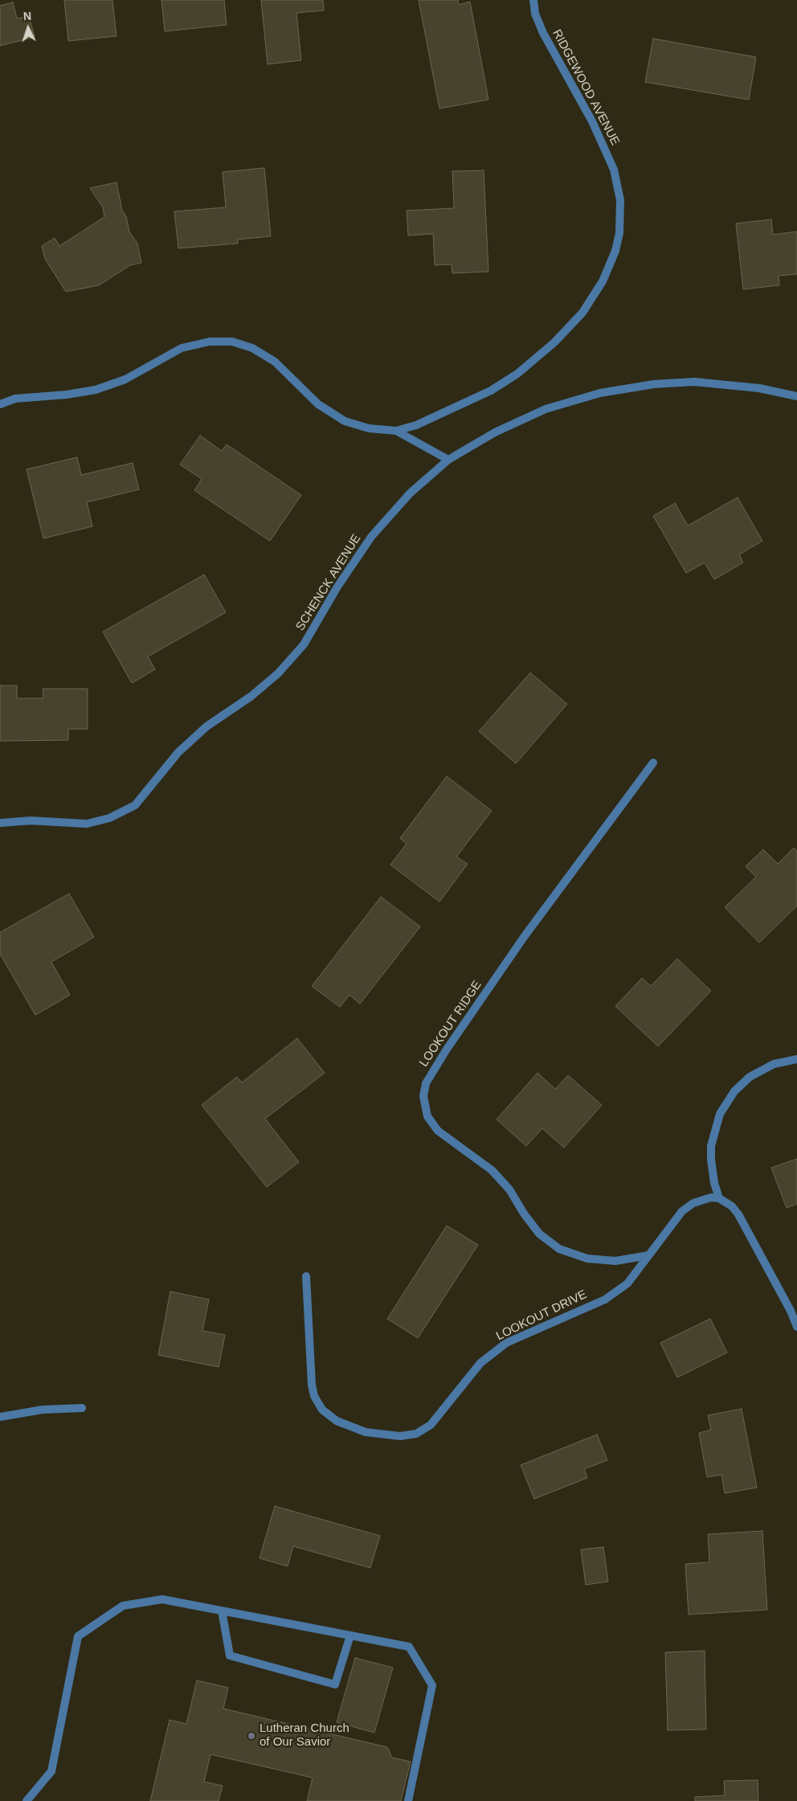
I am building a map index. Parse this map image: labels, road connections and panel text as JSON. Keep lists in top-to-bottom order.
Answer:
{
  "streets": {
    "street": [
      "RIDGEWOOD AVENUE",
      "SCHENCK AVENUE",
      "LOOKOUT RIDGE",
      "LOOKOUT DRIVE"
    ]
  },
  "crossings": [
    ["LOOKOUT RIDGE", "LOOKOUT DRIVE"]
  ],
  "places": ["Lutheran Church of Our Savior"],
  "north": "top"
}
